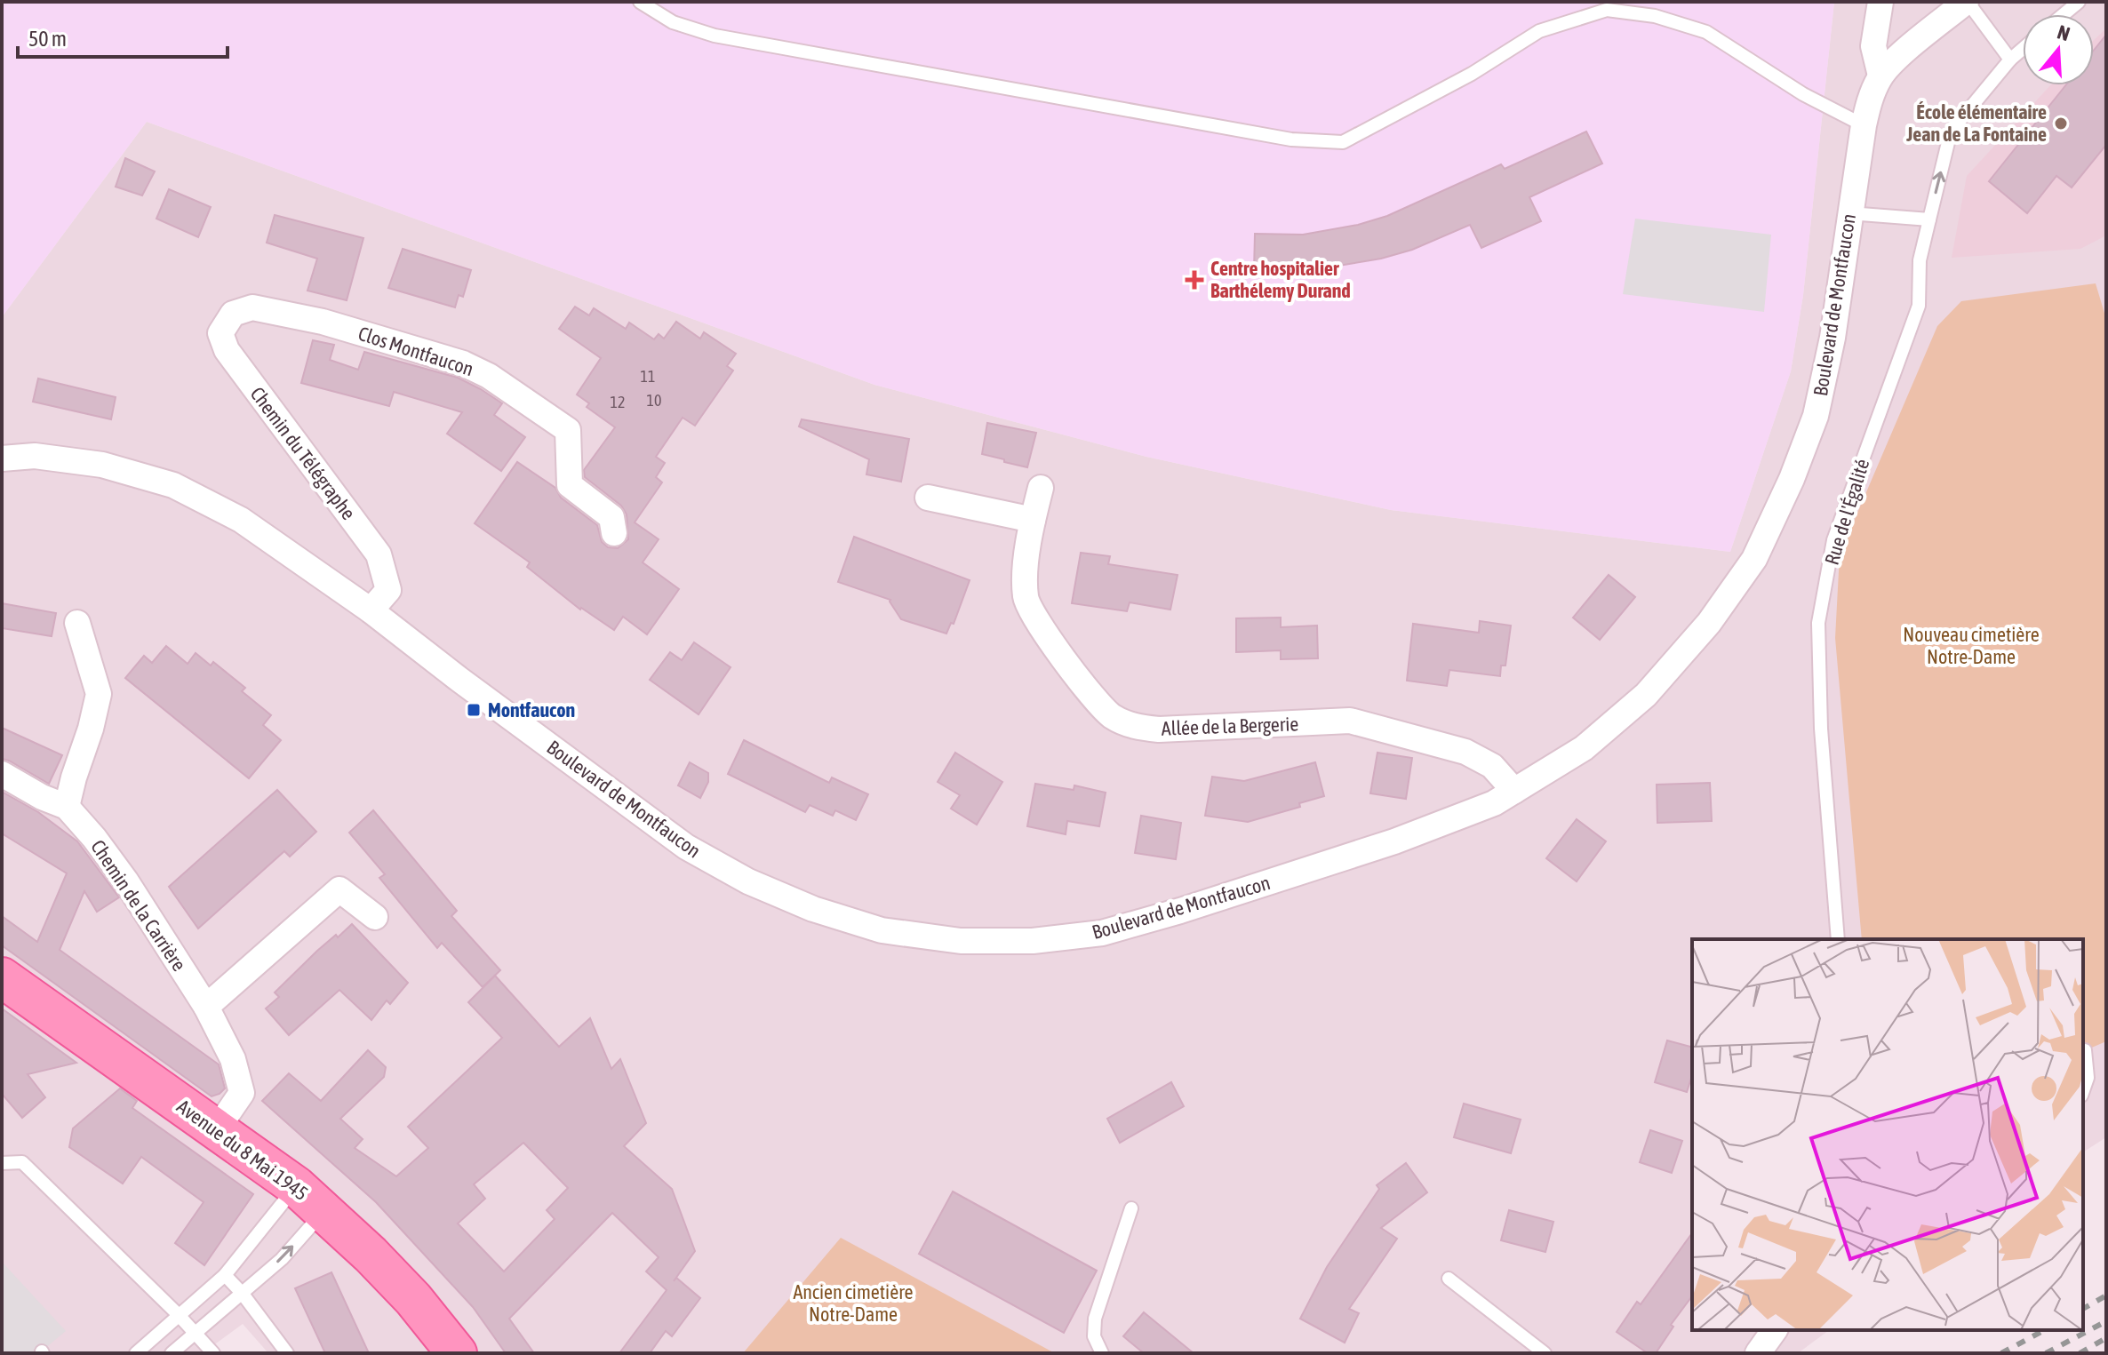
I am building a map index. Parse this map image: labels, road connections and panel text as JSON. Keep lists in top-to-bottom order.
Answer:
{
  "streets": {
    "main road": ["Avenue du 8 Mai 1945"],
    "street": [
      "Boulevard de Montfaucon",
      "Clos Montfaucon",
      "Chemin du Télégraphe",
      "Allée de la Bergerie",
      "Chemin de la Carrière"
    ],
    "lane": ["Rue de l'Égalité"]
  },
  "crossings": [
    ["Boulevard de Montfaucon", "Chemin du Télégraphe"],
    ["Boulevard de Montfaucon", "Allée de la Bergerie"],
    ["Clos Montfaucon", "Chemin du Télégraphe"],
    ["Chemin de la Carrière", "Avenue du 8 Mai 1945"]
  ],
  "parks": ["Nouveau cimetière Notre-Dame", "Ancien cimetière Notre-Dame"],
  "places": {
    "other": ["École élémentaire Jean de La Fontaine"],
    "health": ["Centre hospitalier Barthélemy Durand"],
    "transit": ["Montfaucon"]
  },
  "house_numbers": ["11", "10", "12"],
  "scale_bar": "50 m",
  "north": "top"
}
